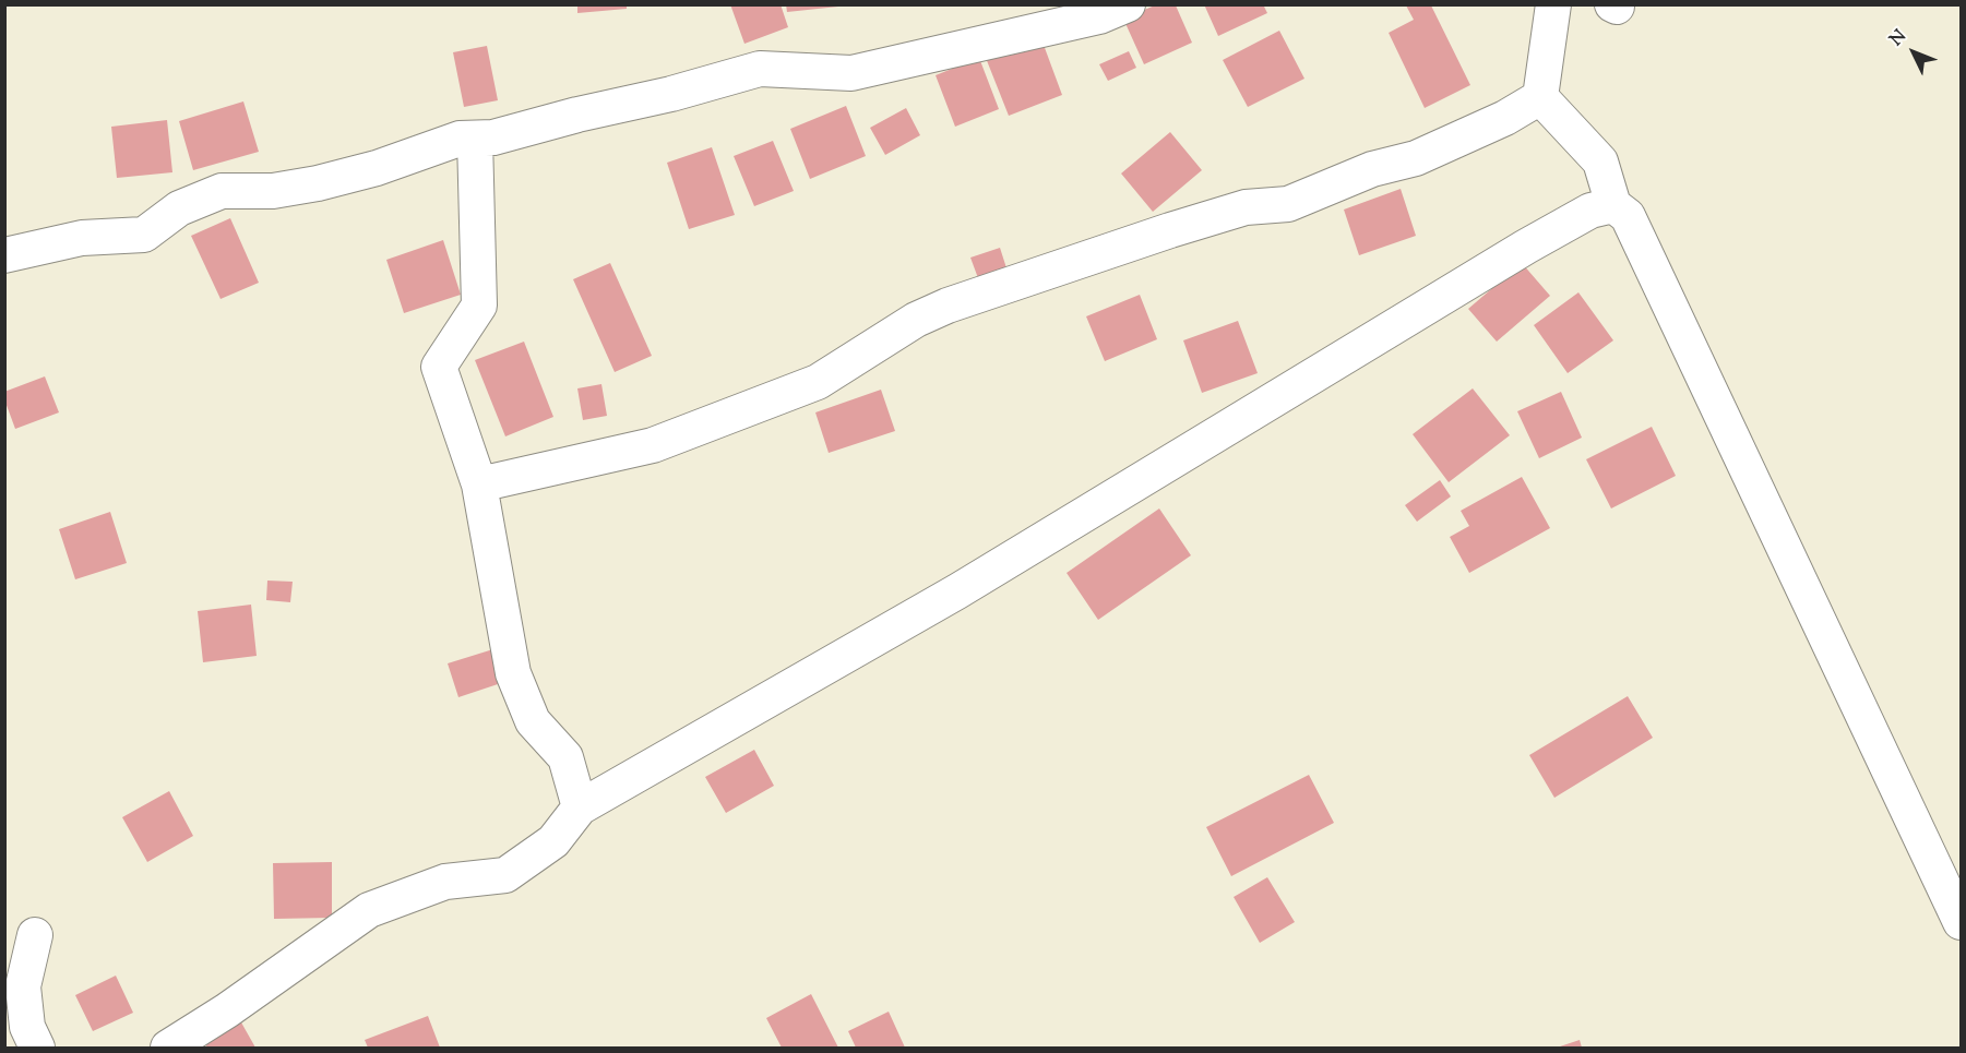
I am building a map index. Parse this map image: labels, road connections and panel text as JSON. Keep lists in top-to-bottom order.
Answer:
{
  "north": "top left"
}
